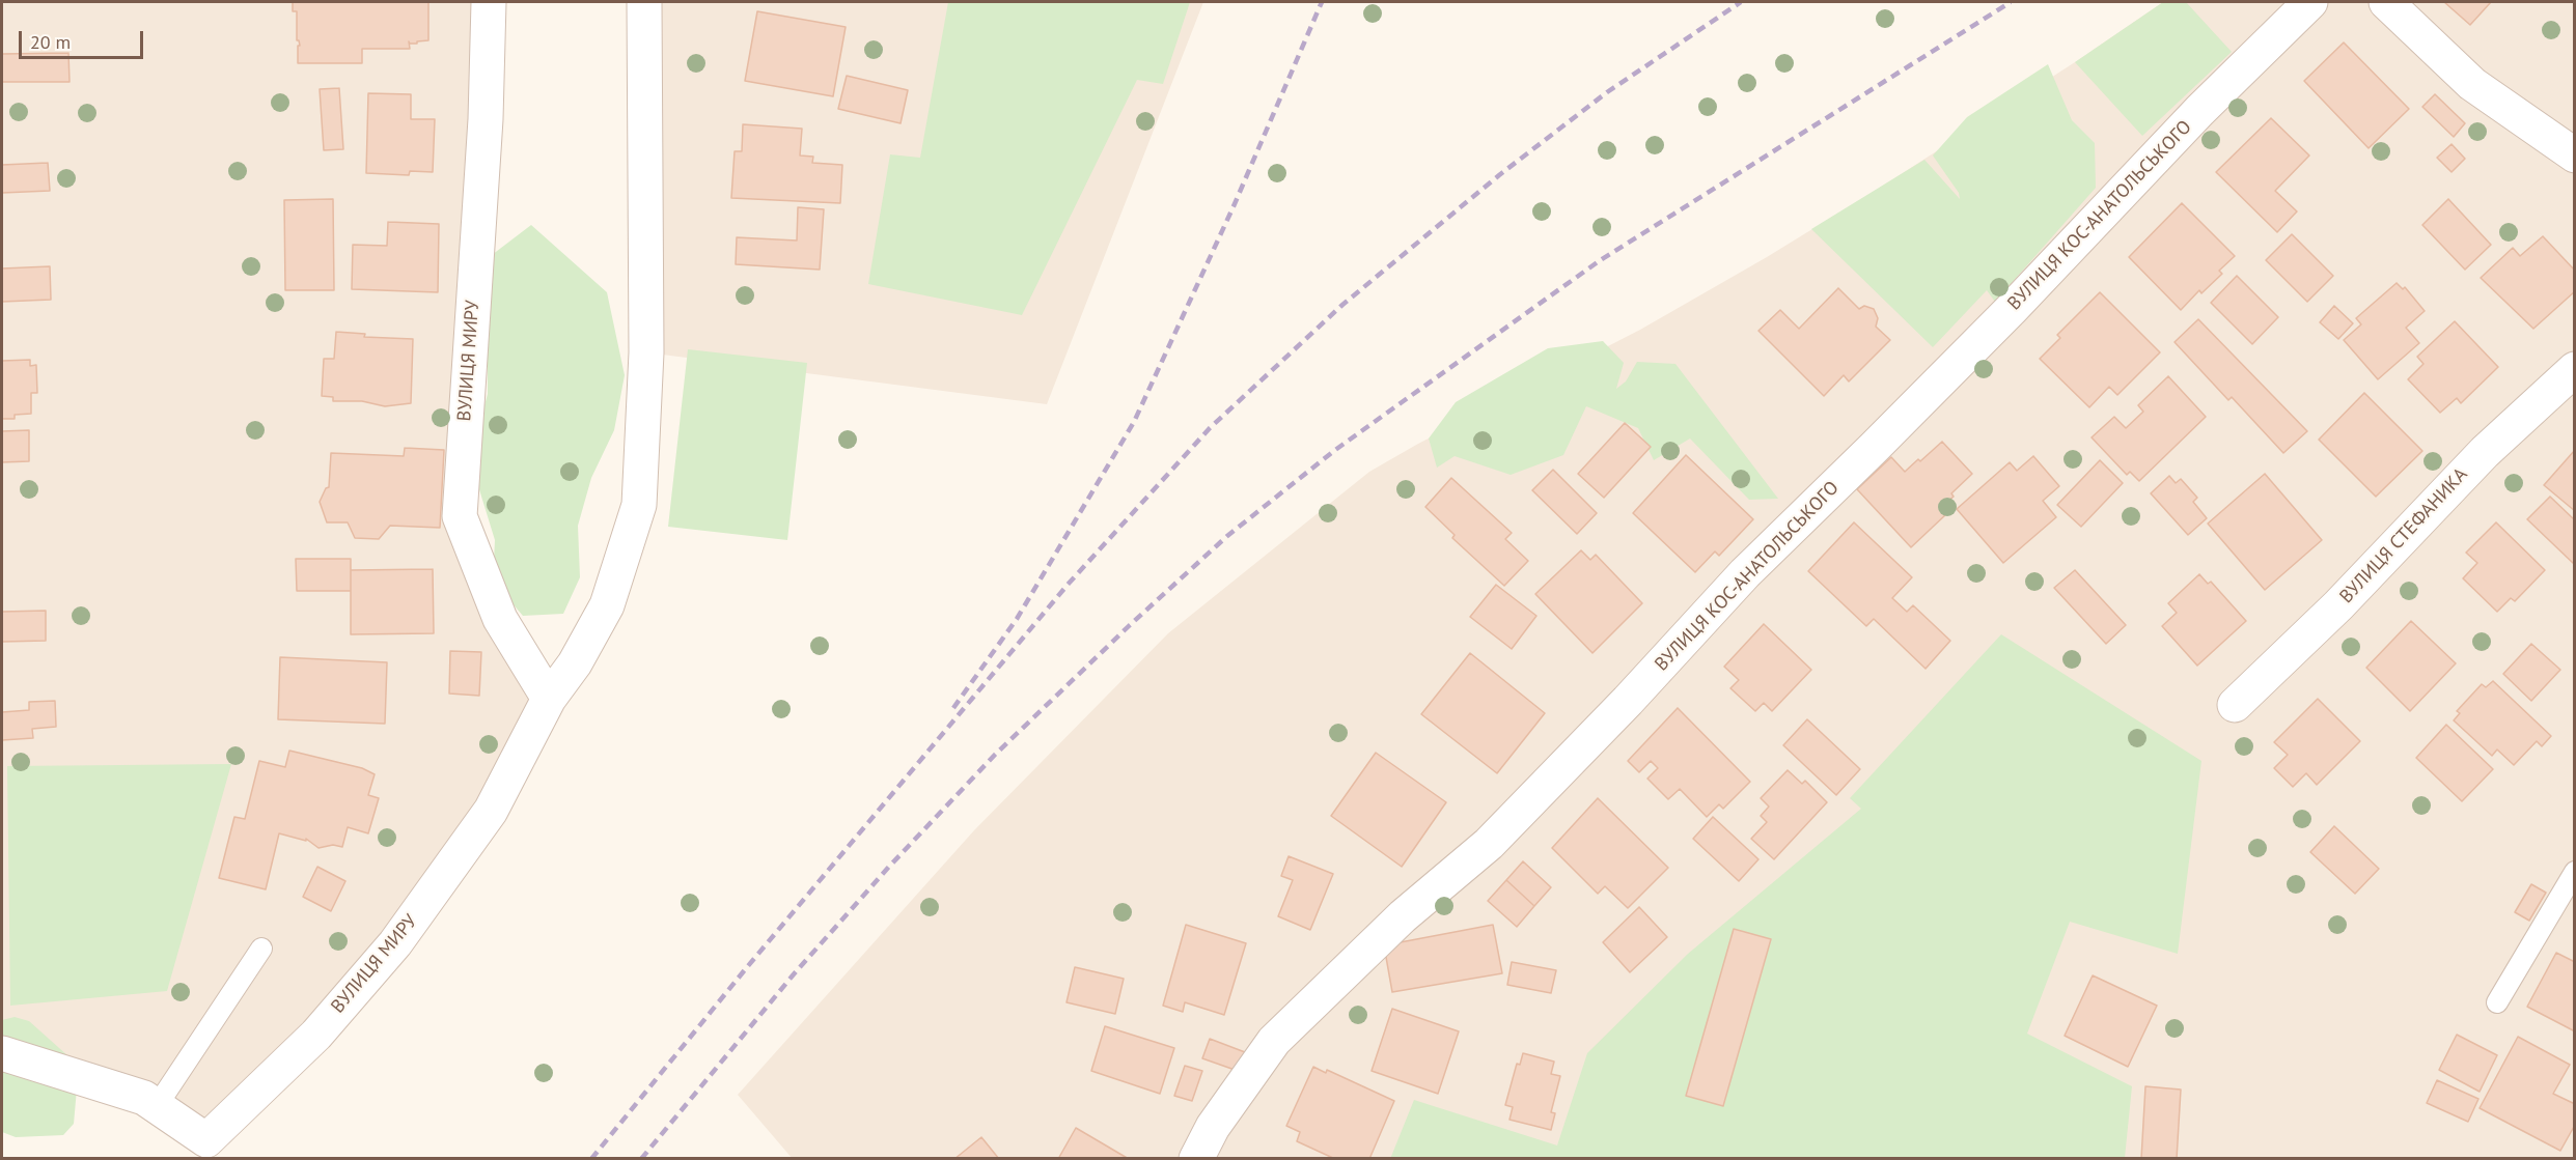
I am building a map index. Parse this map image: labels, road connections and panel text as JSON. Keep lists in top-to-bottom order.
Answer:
{
  "streets": {
    "street": ["ВУЛИЦЯ КОС-АНАТОЛЬСЬКОГО", "ВУЛИЦЯ МИРУ", "ВУЛИЦЯ СТЕФАНИКА"]
  },
  "scale_bar": "20 m"
}
